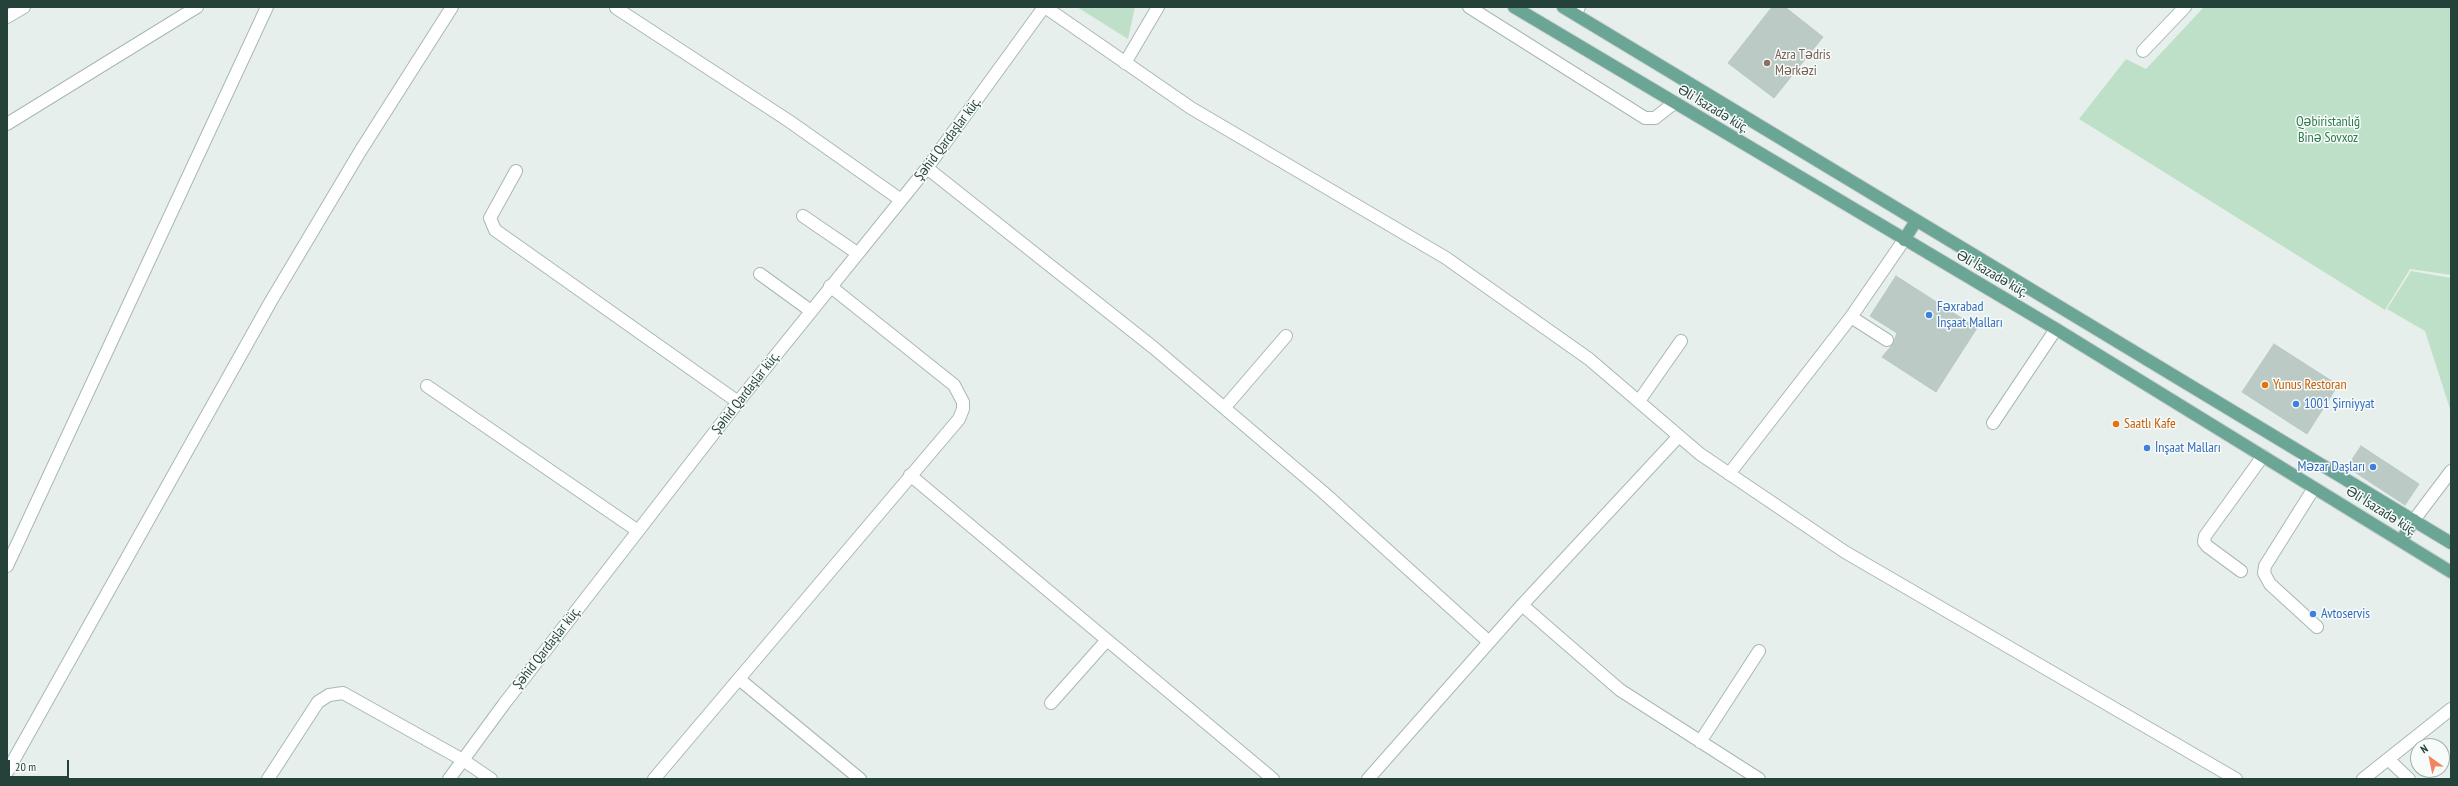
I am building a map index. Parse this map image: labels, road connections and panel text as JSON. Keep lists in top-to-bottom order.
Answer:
{
  "streets": {
    "main road": ["Əli İsazadə küç."],
    "street": ["Şəhid Qardaşlar küç."]
  },
  "parks": ["Qəbiristanlığ Binə Sovxoz"],
  "places": [
    "Azra Tədris Mərkəzi",
    "Fəxrabad İnşaat Malları",
    "Yunus Restoran",
    "1001 Şirniyyat",
    "Saatlı Kafe",
    "İnşaat Malları",
    "Məzar Daşları",
    "Avtoservis"
  ],
  "scale_bar": "20 m",
  "north": "top left"
}
